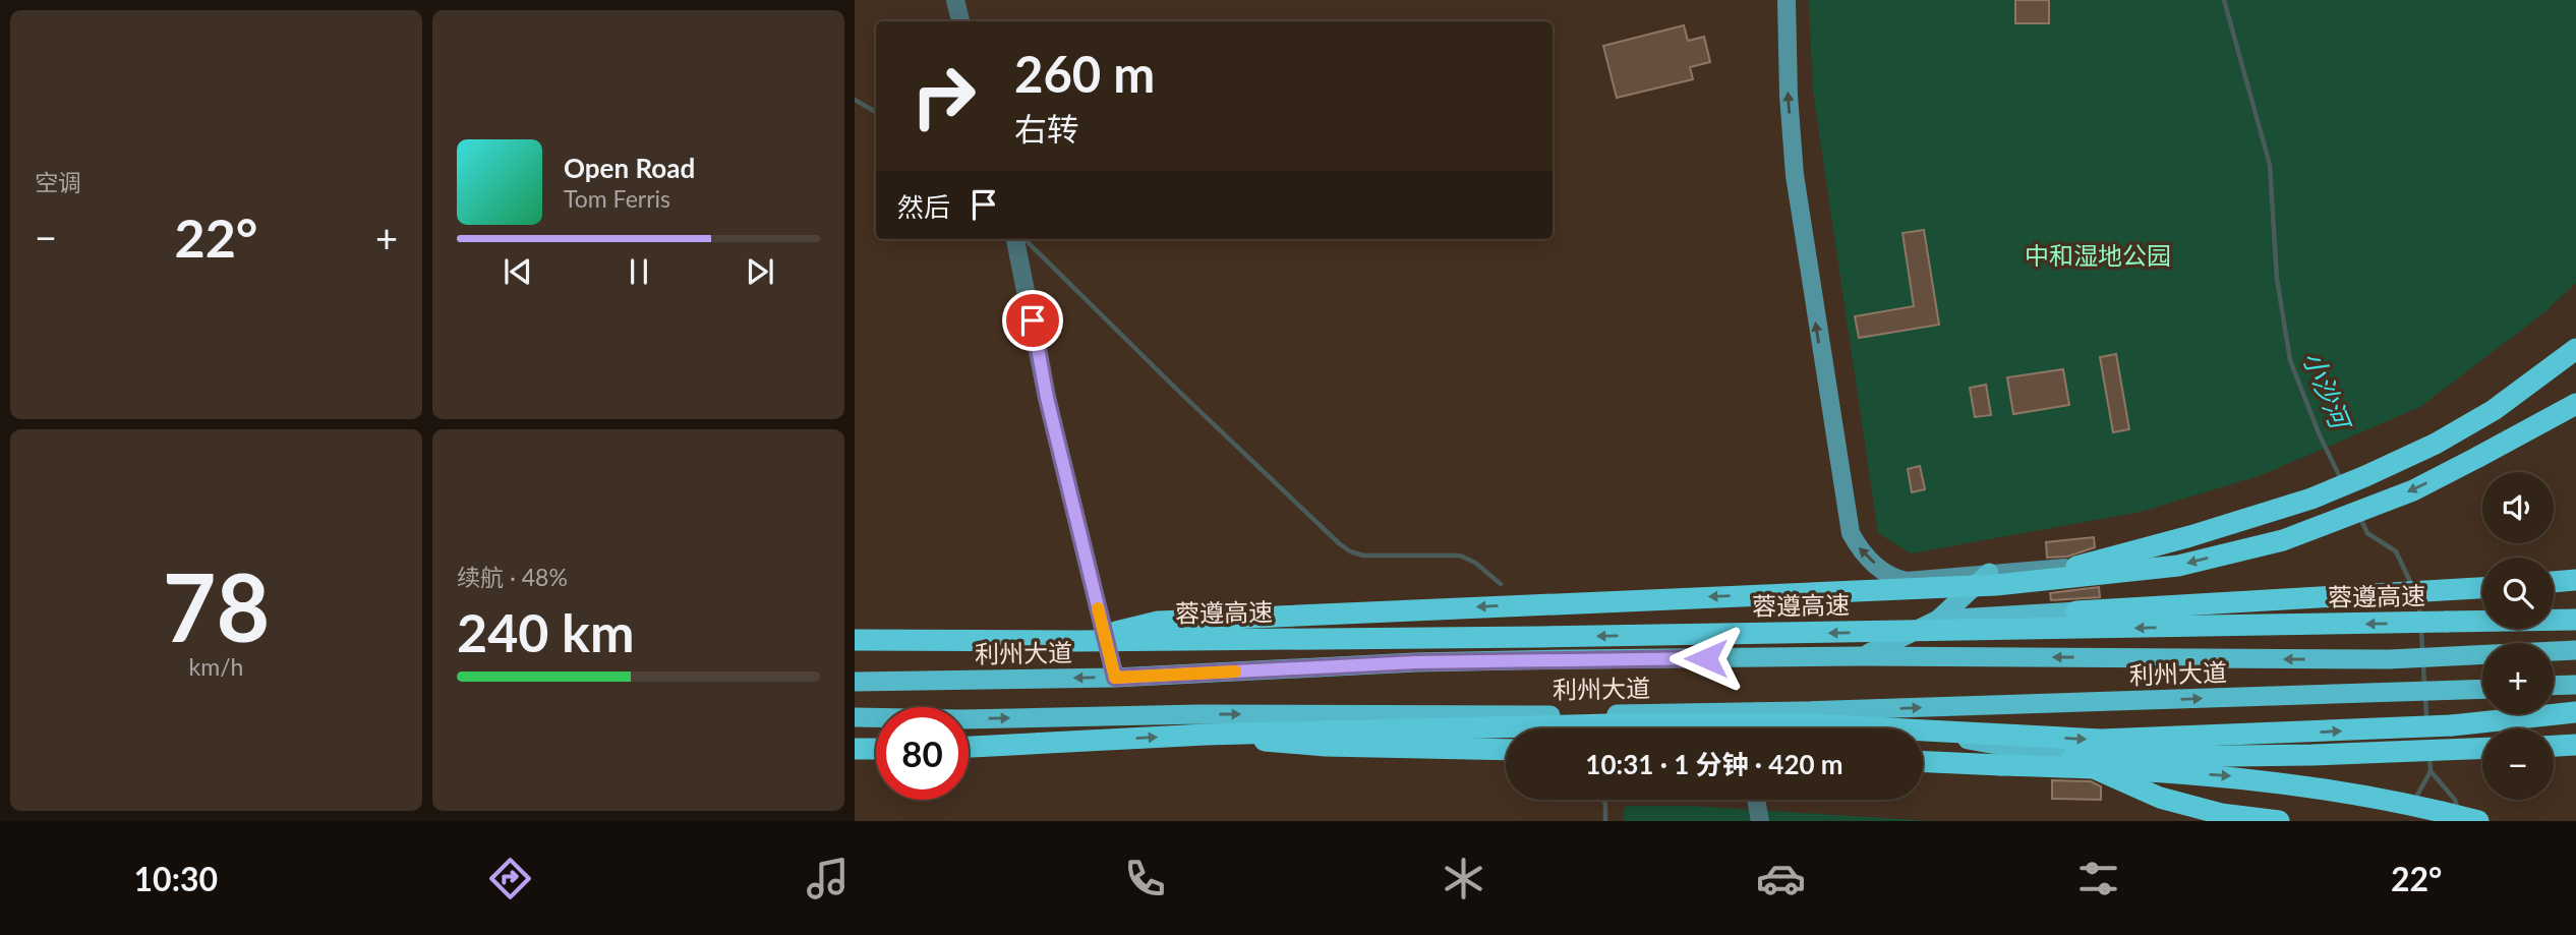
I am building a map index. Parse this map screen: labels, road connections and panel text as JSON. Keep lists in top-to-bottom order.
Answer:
{
  "streets": {
    "highway": ["蓉遵高速", "利州大道"]
  },
  "water": ["小沙河"],
  "parks": ["中和湿地公园"],
  "page": {
    "tile": [
      "空调",
      ["78", "km/h"],
      ["续航 · 48%", "240 km"]
    ],
    "turn": ["260 m", "右转"],
    "song": ["Open Road", "Tom Ferris"],
    "then": "然后",
    "heat": ["−", "22°", "+"],
    "map_buttons": ["+", "−"],
    "limit": "80",
    "trip": "10:31 · 1 分钟 · 420 m",
    "tabs": ["10:30", "22°"]
  }
}
